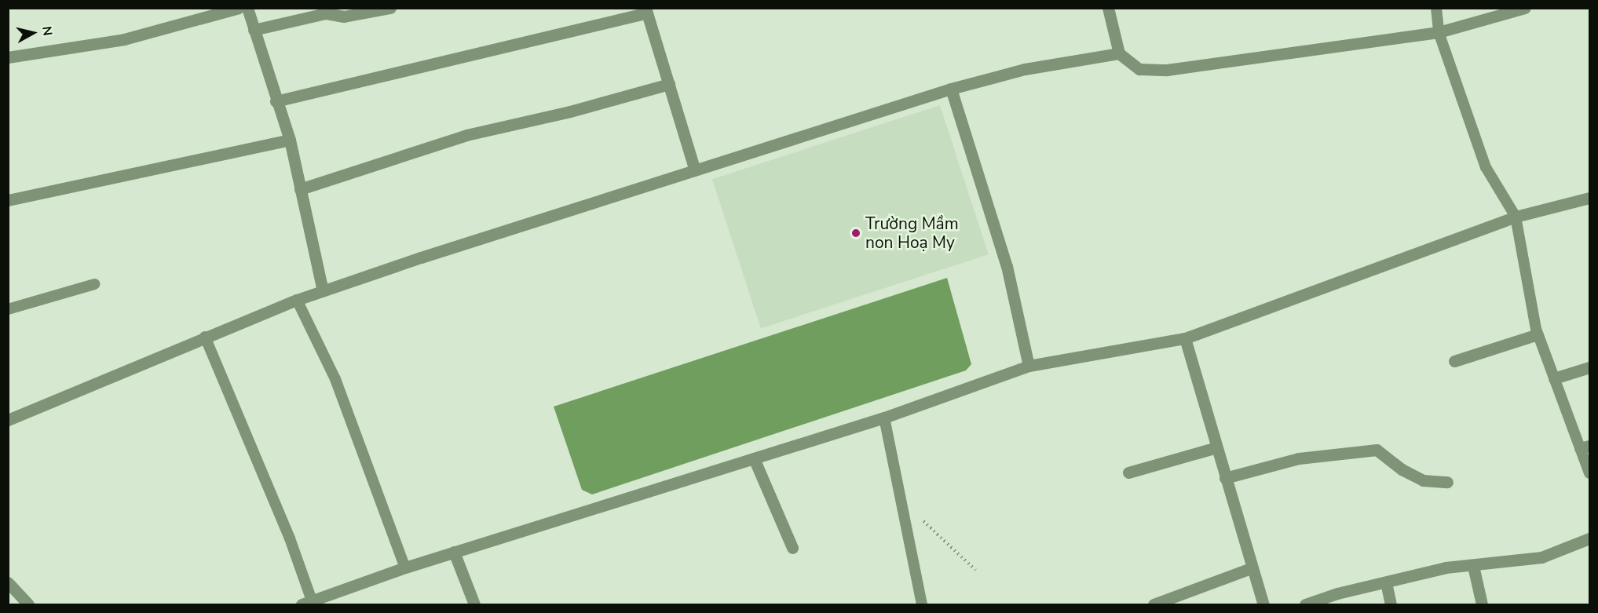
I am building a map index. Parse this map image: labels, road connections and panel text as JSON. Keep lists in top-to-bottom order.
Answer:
{
  "places": ["Trường Mầm non Hoạ My"],
  "north": "right"
}
